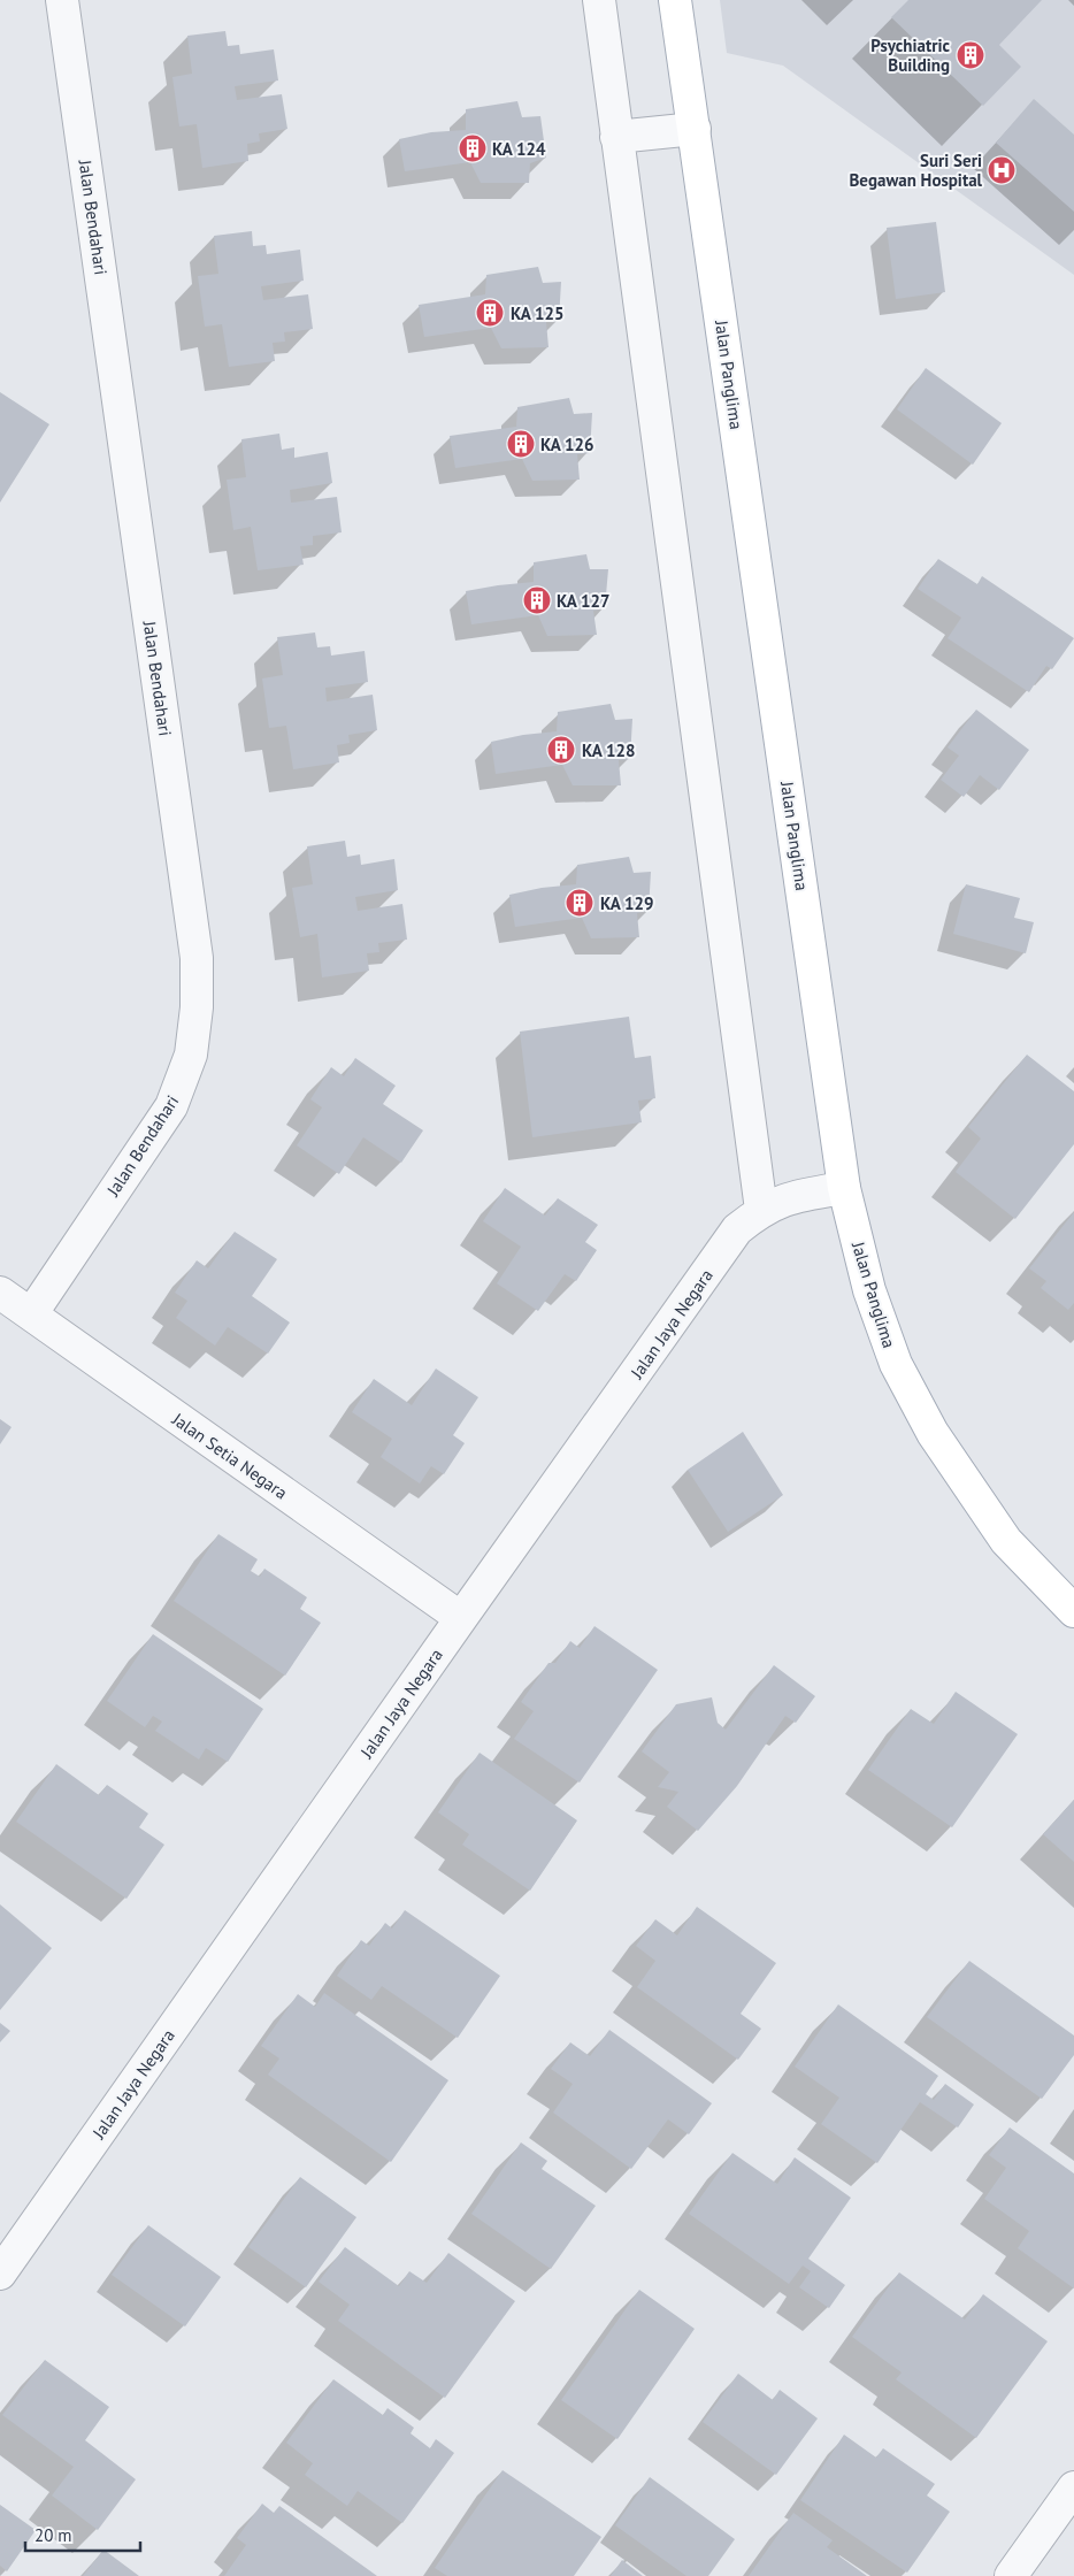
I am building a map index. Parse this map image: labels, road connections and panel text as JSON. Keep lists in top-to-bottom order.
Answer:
{
  "streets": {
    "main road": ["Jalan Panglima"],
    "street": ["Jalan Bendahari", "Jalan Jaya Negara", "Jalan Setia Negara"]
  },
  "crossings": [
    ["Jalan Bendahari", "Jalan Setia Negara"],
    ["Jalan Panglima", "Jalan Jaya Negara"],
    ["Jalan Jaya Negara", "Jalan Setia Negara"]
  ],
  "places": {
    "building": [
      "Psychiatric Building",
      "KA 124",
      "KA 125",
      "KA 126",
      "KA 127",
      "KA 128",
      "KA 129"
    ],
    "hospital": ["Suri Seri Begawan Hospital"]
  },
  "scale_bar": "20 m"
}
